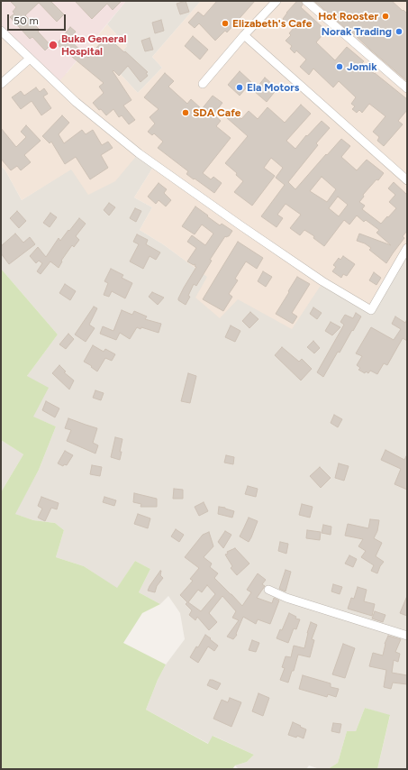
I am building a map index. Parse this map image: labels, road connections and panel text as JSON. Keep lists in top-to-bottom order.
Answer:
{
  "places": [
    "Hot Rooster",
    "Elizabeth's Cafe",
    "Norak Trading",
    "Buka General Hospital",
    "Jomik",
    "Ela Motors",
    "SDA Cafe"
  ],
  "scale_bar": "50 m"
}
